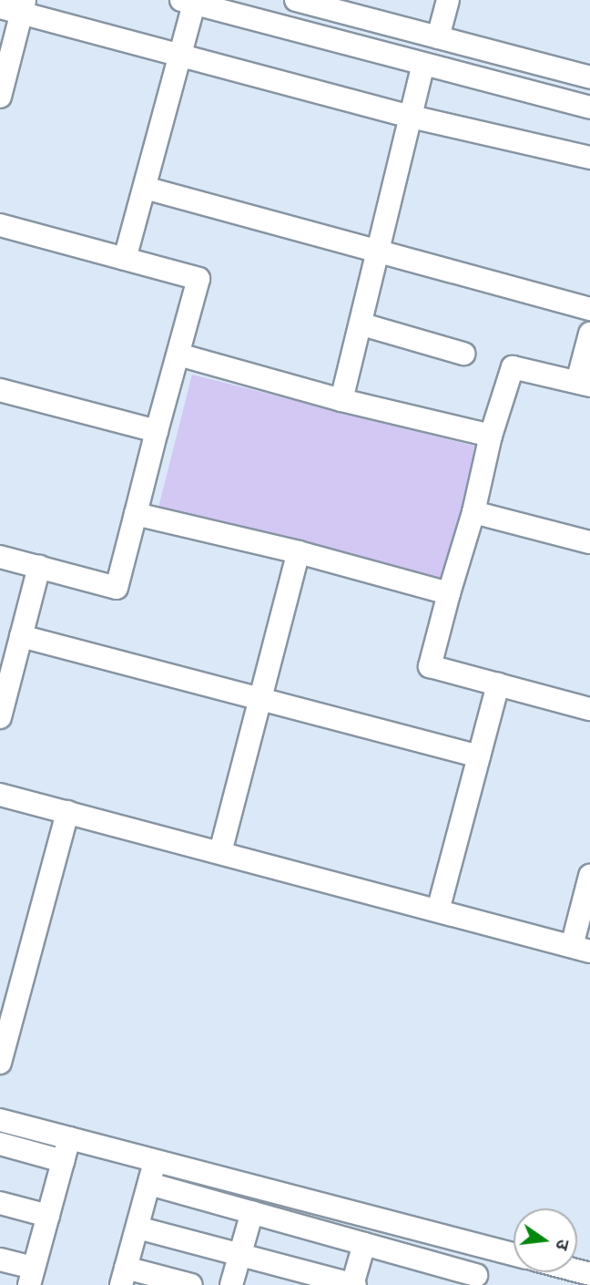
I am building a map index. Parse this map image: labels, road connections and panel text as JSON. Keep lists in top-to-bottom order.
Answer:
{
  "north": "right"
}
